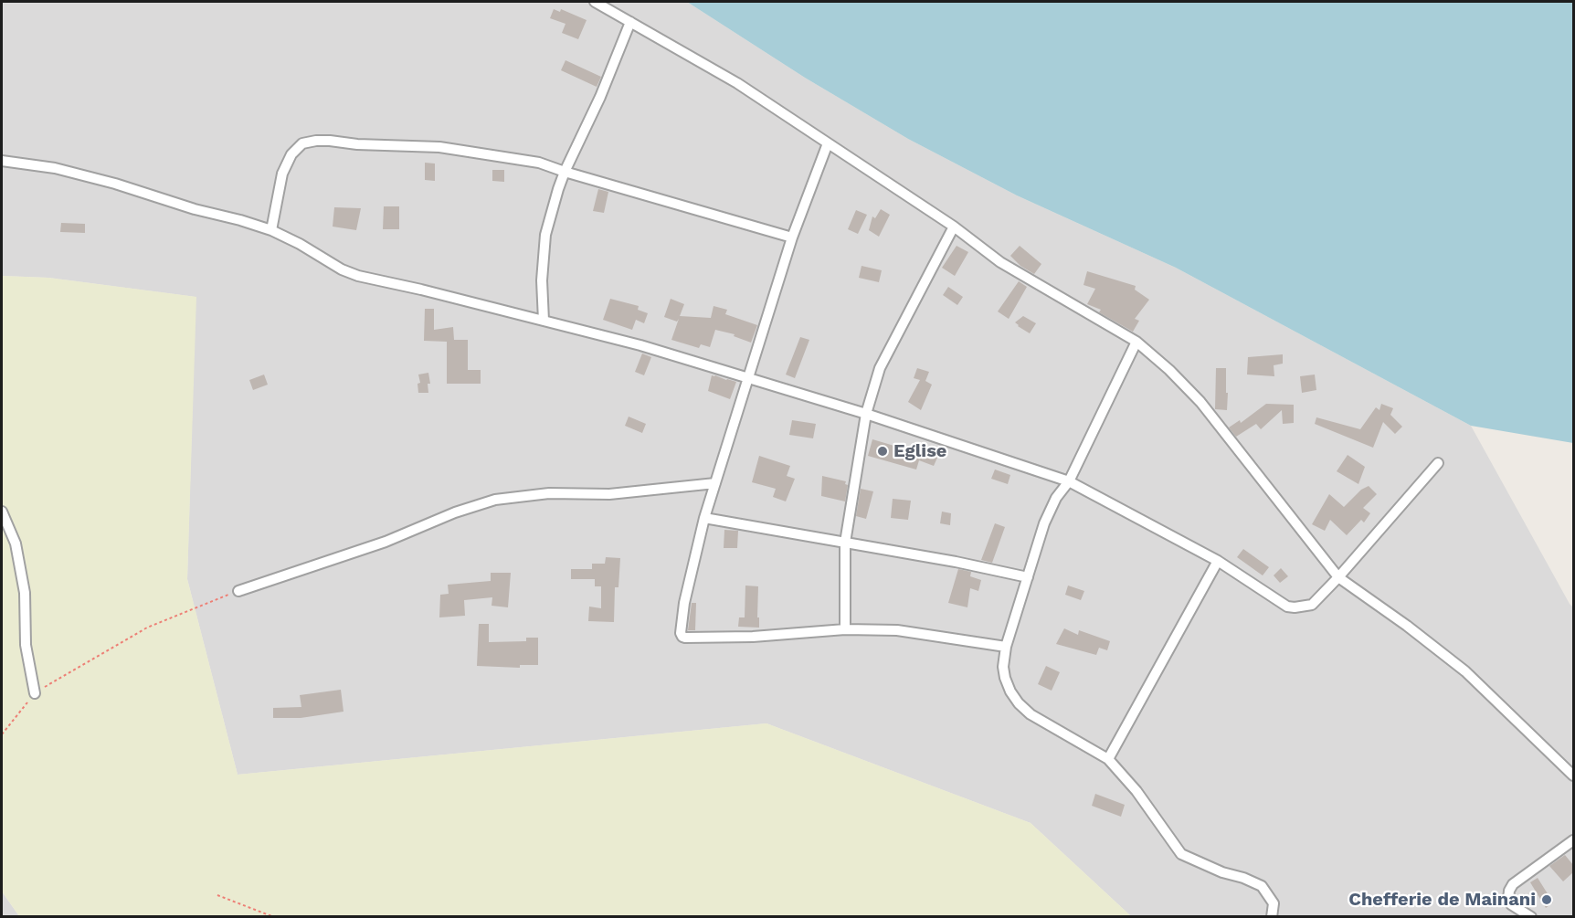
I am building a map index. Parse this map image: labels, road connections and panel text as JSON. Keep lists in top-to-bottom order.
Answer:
{
  "places": ["Eglise", "Chefferie de Mainani"]
}
